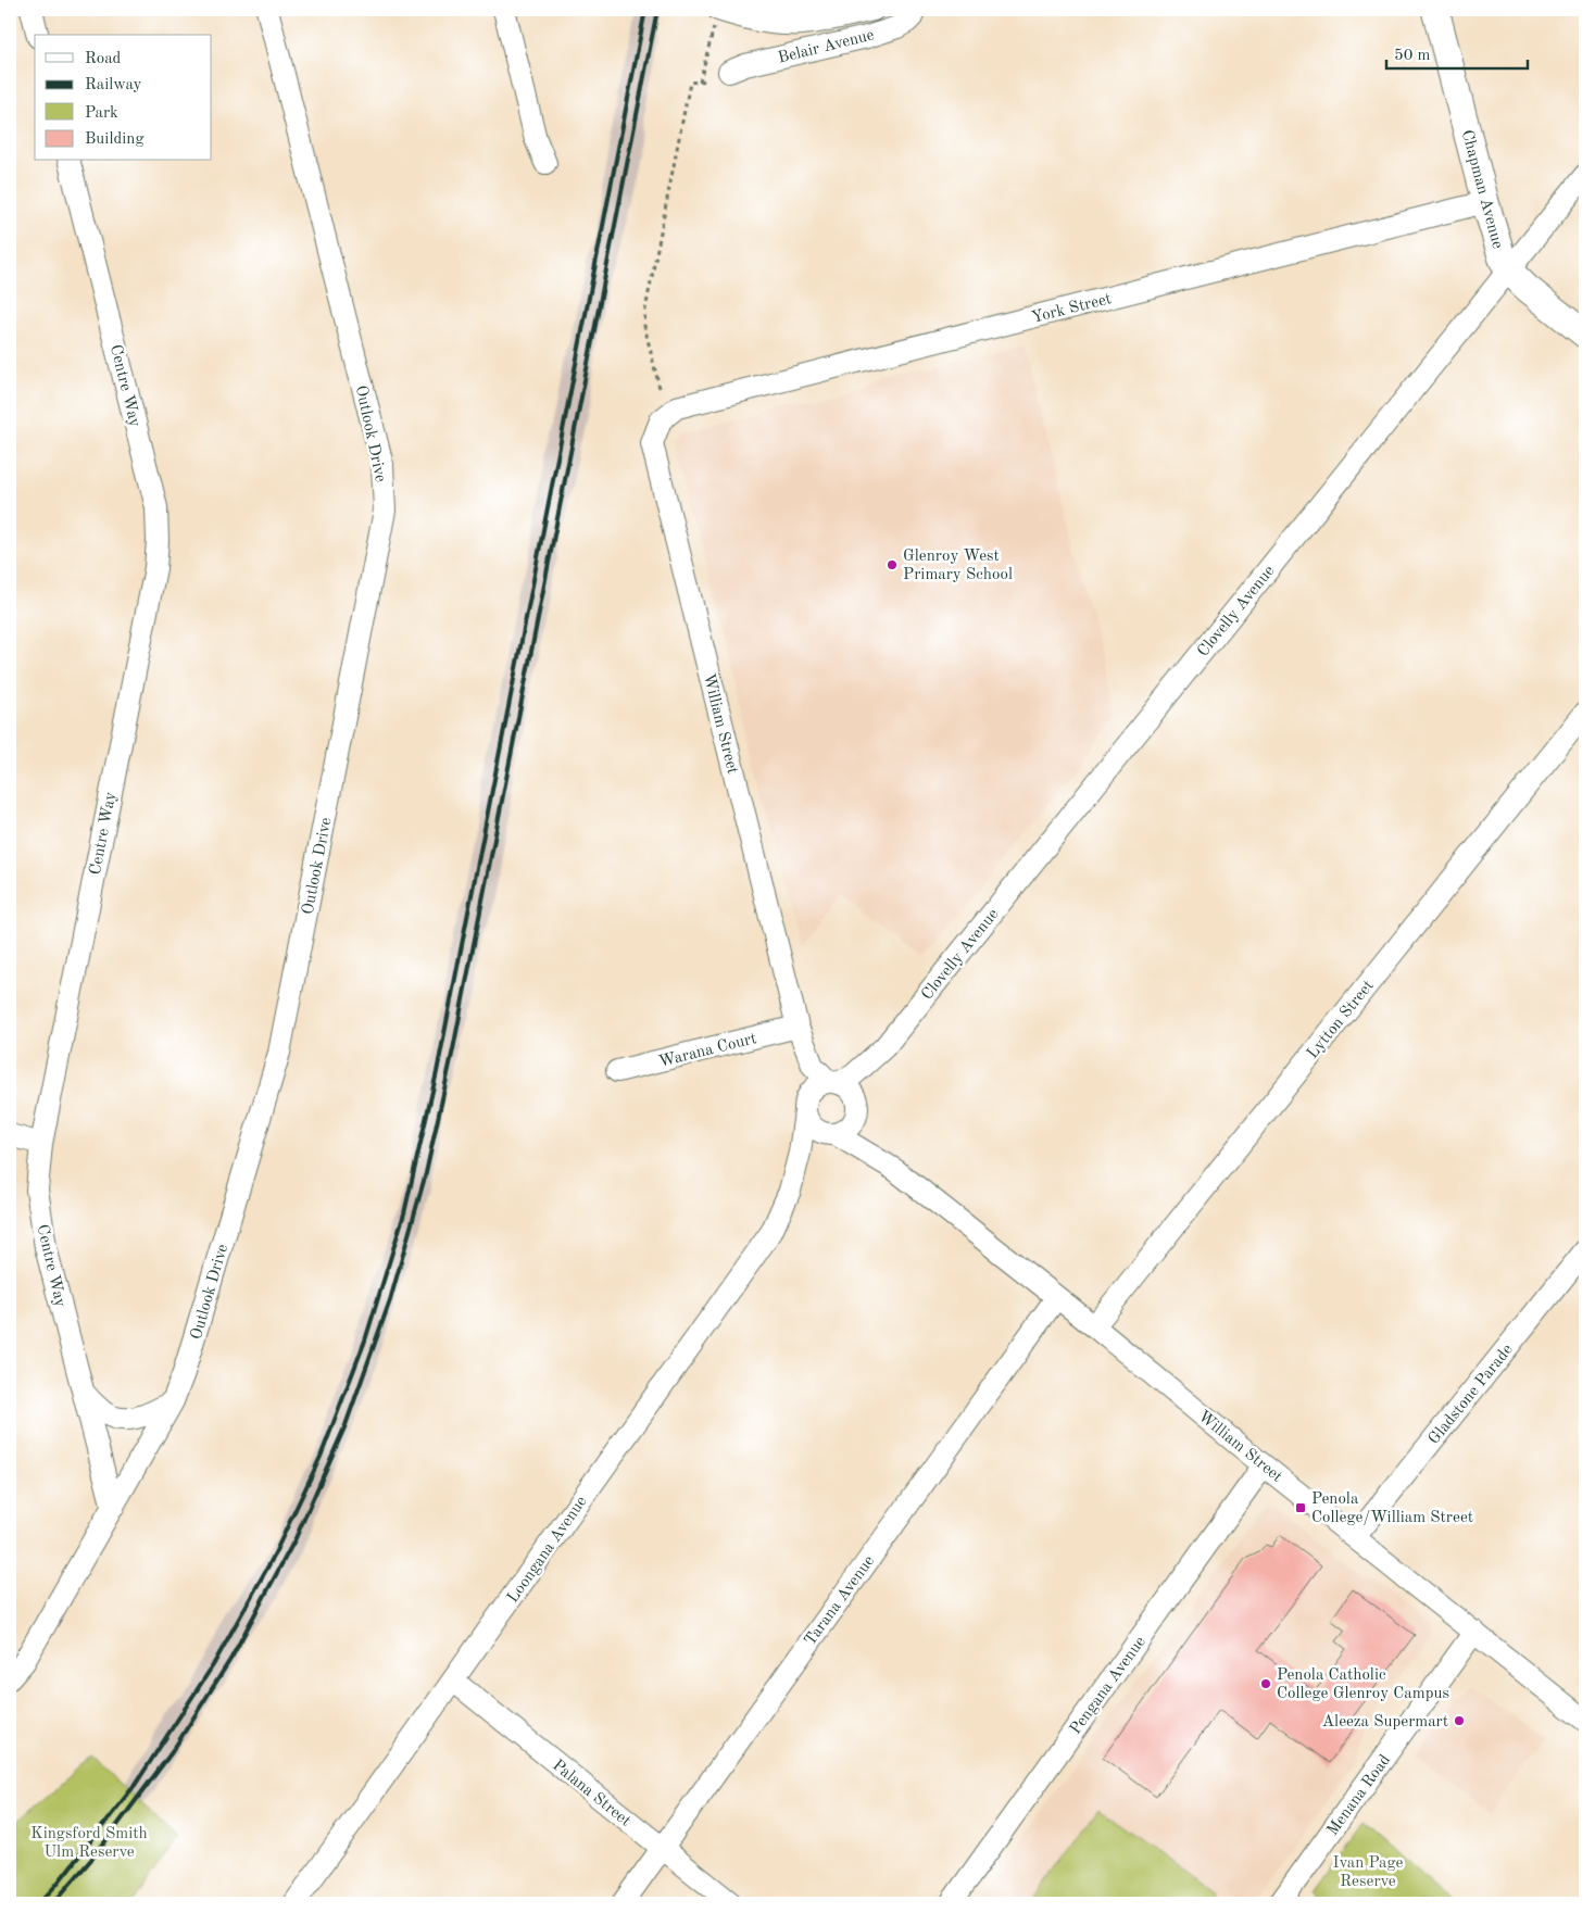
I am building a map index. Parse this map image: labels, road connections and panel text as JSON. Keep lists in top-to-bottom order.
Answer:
{
  "streets": {
    "street": [
      "Belair Avenue",
      "Chapman Avenue",
      "York Street",
      "Centre Way",
      "Outlook Drive",
      "Clovelly Avenue",
      "William Street",
      "Lytton Street",
      "Warana Court",
      "Gladstone Parade",
      "Loongana Avenue",
      "Tarana Avenue",
      "Pengana Avenue",
      "Palana Street",
      "Menana Road"
    ]
  },
  "crossings": [
    ["Chapman Avenue", "York Street"],
    ["Chapman Avenue", "Clovelly Avenue"],
    ["York Street", "William Street"],
    ["Centre Way", "Outlook Drive"],
    ["Clovelly Avenue", "William Street"],
    ["Clovelly Avenue", "Loongana Avenue"],
    ["William Street", "Lytton Street"],
    ["William Street", "Warana Court"],
    ["William Street", "Gladstone Parade"],
    ["William Street", "Loongana Avenue"],
    ["William Street", "Tarana Avenue"],
    ["William Street", "Pengana Avenue"],
    ["William Street", "Menana Road"],
    ["Loongana Avenue", "Palana Street"],
    ["Tarana Avenue", "Palana Street"]
  ],
  "parks": ["Kingsford Smith Ulm Reserve", "Ivan Page Reserve"],
  "places": {
    "other": ["Glenroy West Primary School", "Penola Catholic College Glenroy Campus", "Aleeza Supermart"],
    "transit": ["Penola College/William Street"]
  },
  "legend": [
    "Road",
    "Railway",
    "Park",
    "Building"
  ],
  "scale_bar": "50 m"
}
